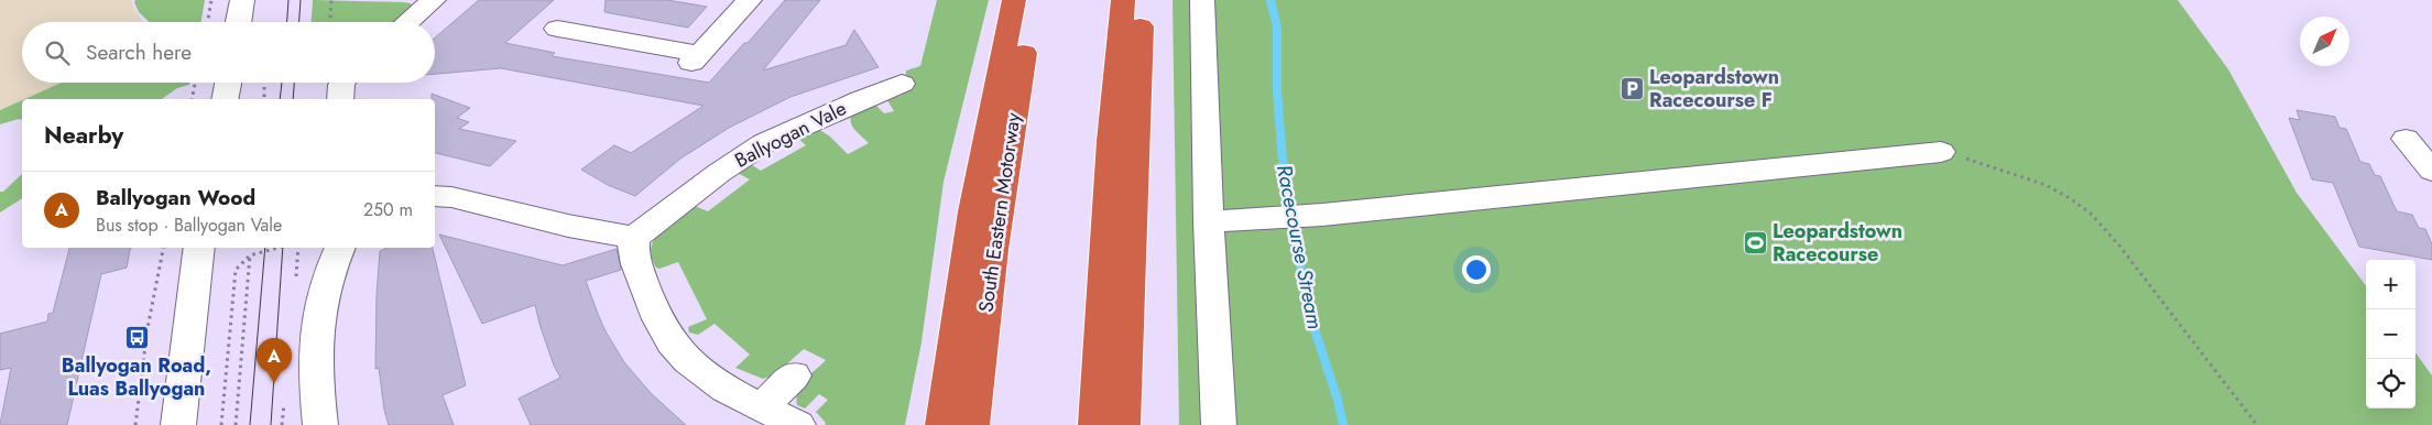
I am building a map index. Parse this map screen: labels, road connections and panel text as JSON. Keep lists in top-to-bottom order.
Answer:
{
  "streets": {
    "highway": ["South Eastern Motorway"],
    "street": ["Ballyogan Vale"]
  },
  "water": ["Racecourse Stream"],
  "places": {
    "parking": ["Leopardstown Racecourse F"],
    "sports": ["Leopardstown Racecourse"],
    "bus stop": ["Ballyogan Road, Luas Ballyogan"]
  },
  "north": "top right",
  "page": {
    "search": "Search here",
    "heading": "Nearby",
    "list": [
      {
        "mark": "A",
        "name": "Ballyogan Wood",
        "note": "Bus stop · Ballyogan Vale",
        "value": "250 m"
      }
    ],
    "map_buttons": ["+", "−"],
    "pins": "A"
  }
}
